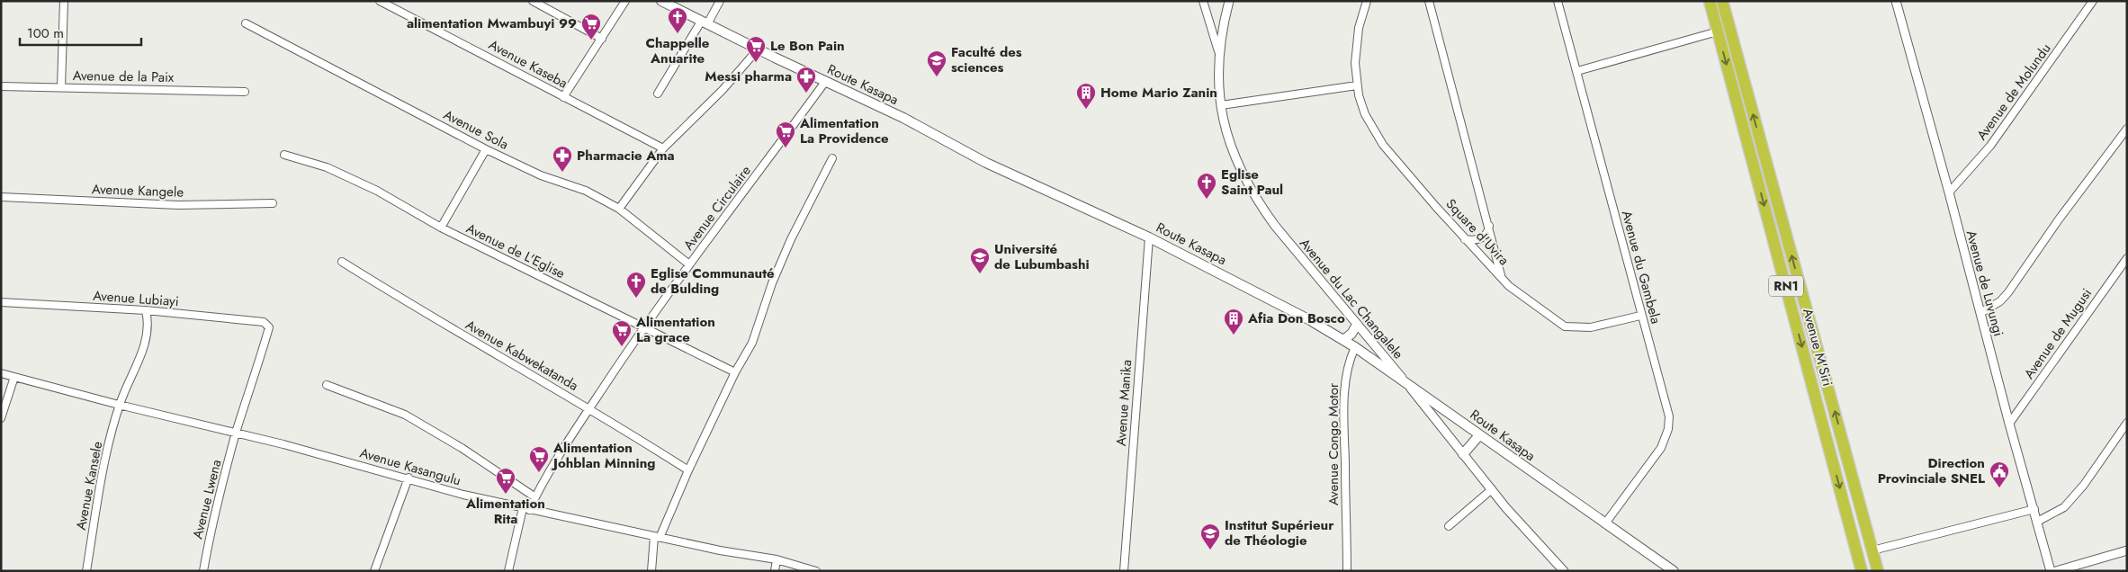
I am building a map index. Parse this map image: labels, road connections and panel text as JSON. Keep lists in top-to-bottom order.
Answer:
{
  "streets": {
    "highway": ["RN1", "Avenue M'Siri"],
    "main road": ["Route Kasapa"],
    "street": [
      "Avenue Kaseba",
      "Avenue de la Paix",
      "Avenue de Molundu",
      "Avenue Sola",
      "Avenue Kangele",
      "Avenue Circulaire",
      "Square d'Uvira",
      "Avenue de L'Eglise",
      "Avenue du Gambela",
      "Avenue de Luvungi",
      "Avenue Lubiayi",
      "Avenue du Lac Changalele",
      "Avenue de Mugusi",
      "Avenue Kabwekatanda",
      "Avenue Manika",
      "Avenue Congo Motor",
      "Avenue Kasangulu",
      "Avenue Kansele",
      "Avenue Lwena"
    ]
  },
  "crossings": [
    ["Route Kasapa", "Avenue Circulaire"],
    ["Route Kasapa", "Avenue du Gambela"],
    ["Route Kasapa", "Avenue du Lac Changalele"],
    ["Route Kasapa", "Avenue Manika"],
    ["Route Kasapa", "Avenue Congo Motor"],
    ["Avenue de Molundu", "Avenue de Luvungi"],
    ["Avenue Sola", "Avenue Circulaire"],
    ["Avenue Circulaire", "Avenue de L'Eglise"],
    ["Avenue Circulaire", "Avenue Kabwekatanda"],
    ["Avenue Circulaire", "Avenue Kasangulu"],
    ["Avenue de Luvungi", "Avenue de Mugusi"],
    ["RN1", "Avenue M'Siri"],
    ["Avenue Lubiayi", "Avenue Kansele"],
    ["Avenue Lubiayi", "Avenue Lwena"],
    ["Avenue Kasangulu", "Avenue Kansele"],
    ["Avenue Kasangulu", "Avenue Lwena"]
  ],
  "places": {
    "church": ["Chappelle Anuarite", "Eglise Saint Paul", "Eglise Communauté de Bulding"],
    "supermarket": [
      "alimentation Mwambuyi 99",
      "Le Bon Pain",
      "Alimentation La Providence",
      "Alimentation La grace",
      "Alimentation Johblan Minning",
      "Alimentation Rita"
    ],
    "school or university": ["Faculté des sciences", "Université de Lubumbashi", "Institut Supérieur de Théologie"],
    "pharmacy": ["Messi pharma", "Pharmacie Ama"],
    "building": ["Home Mario Zanin", "Afia Don Bosco"],
    "public building": ["Direction Provinciale SNEL"]
  },
  "scale_bar": "100 m"
}
